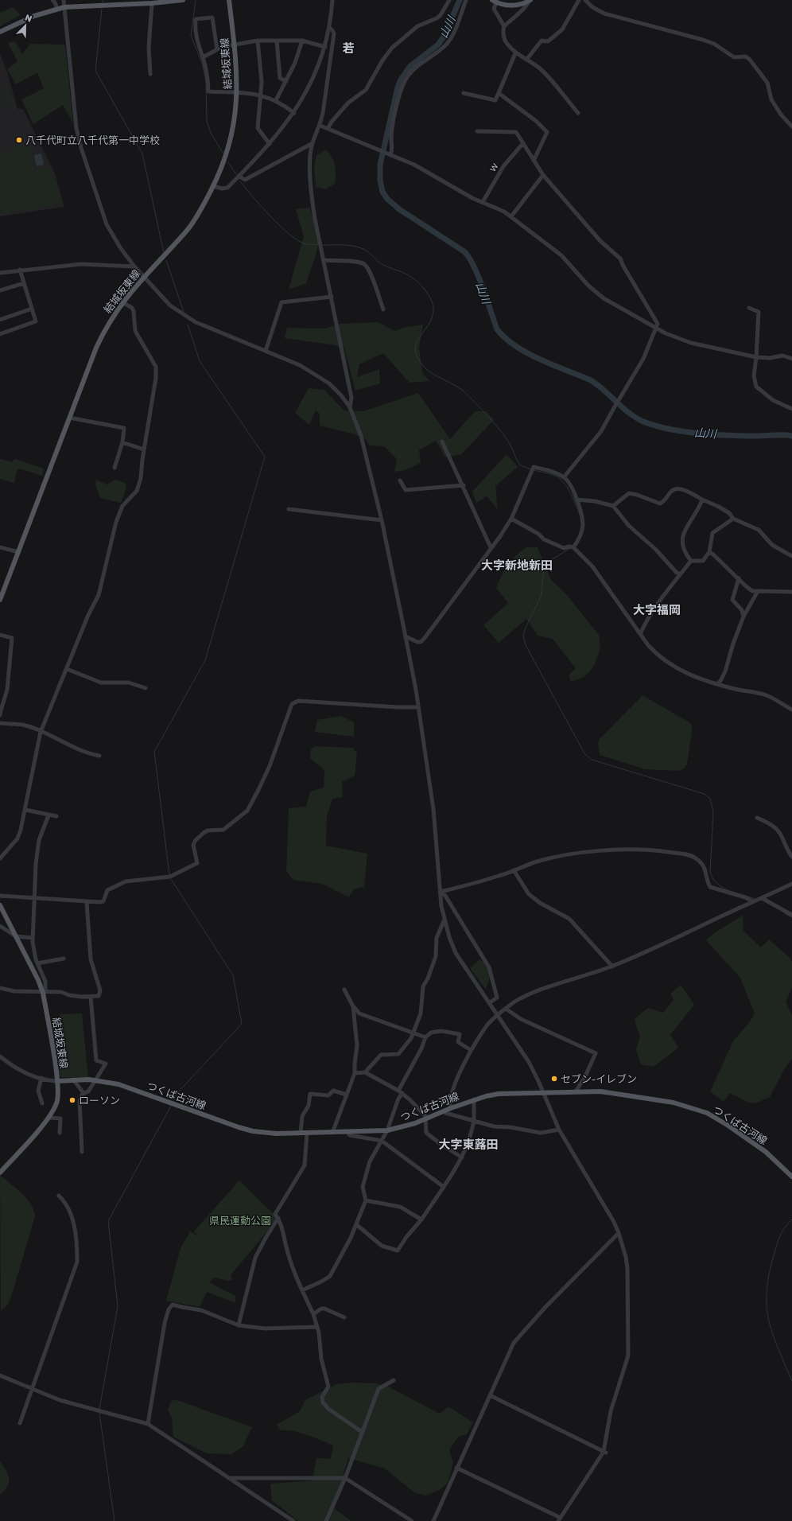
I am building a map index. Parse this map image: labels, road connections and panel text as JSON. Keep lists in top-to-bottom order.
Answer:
{
  "streets": {
    "main road": ["結城坂東線", "つくば古河線"],
    "street": ["w"]
  },
  "crossings": [
    ["結城坂東線", "つくば古河線"]
  ],
  "districts": [
    "若",
    "大字新地新田",
    "大字福岡",
    "大字東蕗田"
  ],
  "water": ["山川"],
  "parks": ["県民運動公園"],
  "places": ["八千代町立八千代第一中学校", "セブン-イレブン", "ローソン"],
  "north": "top right"
}
